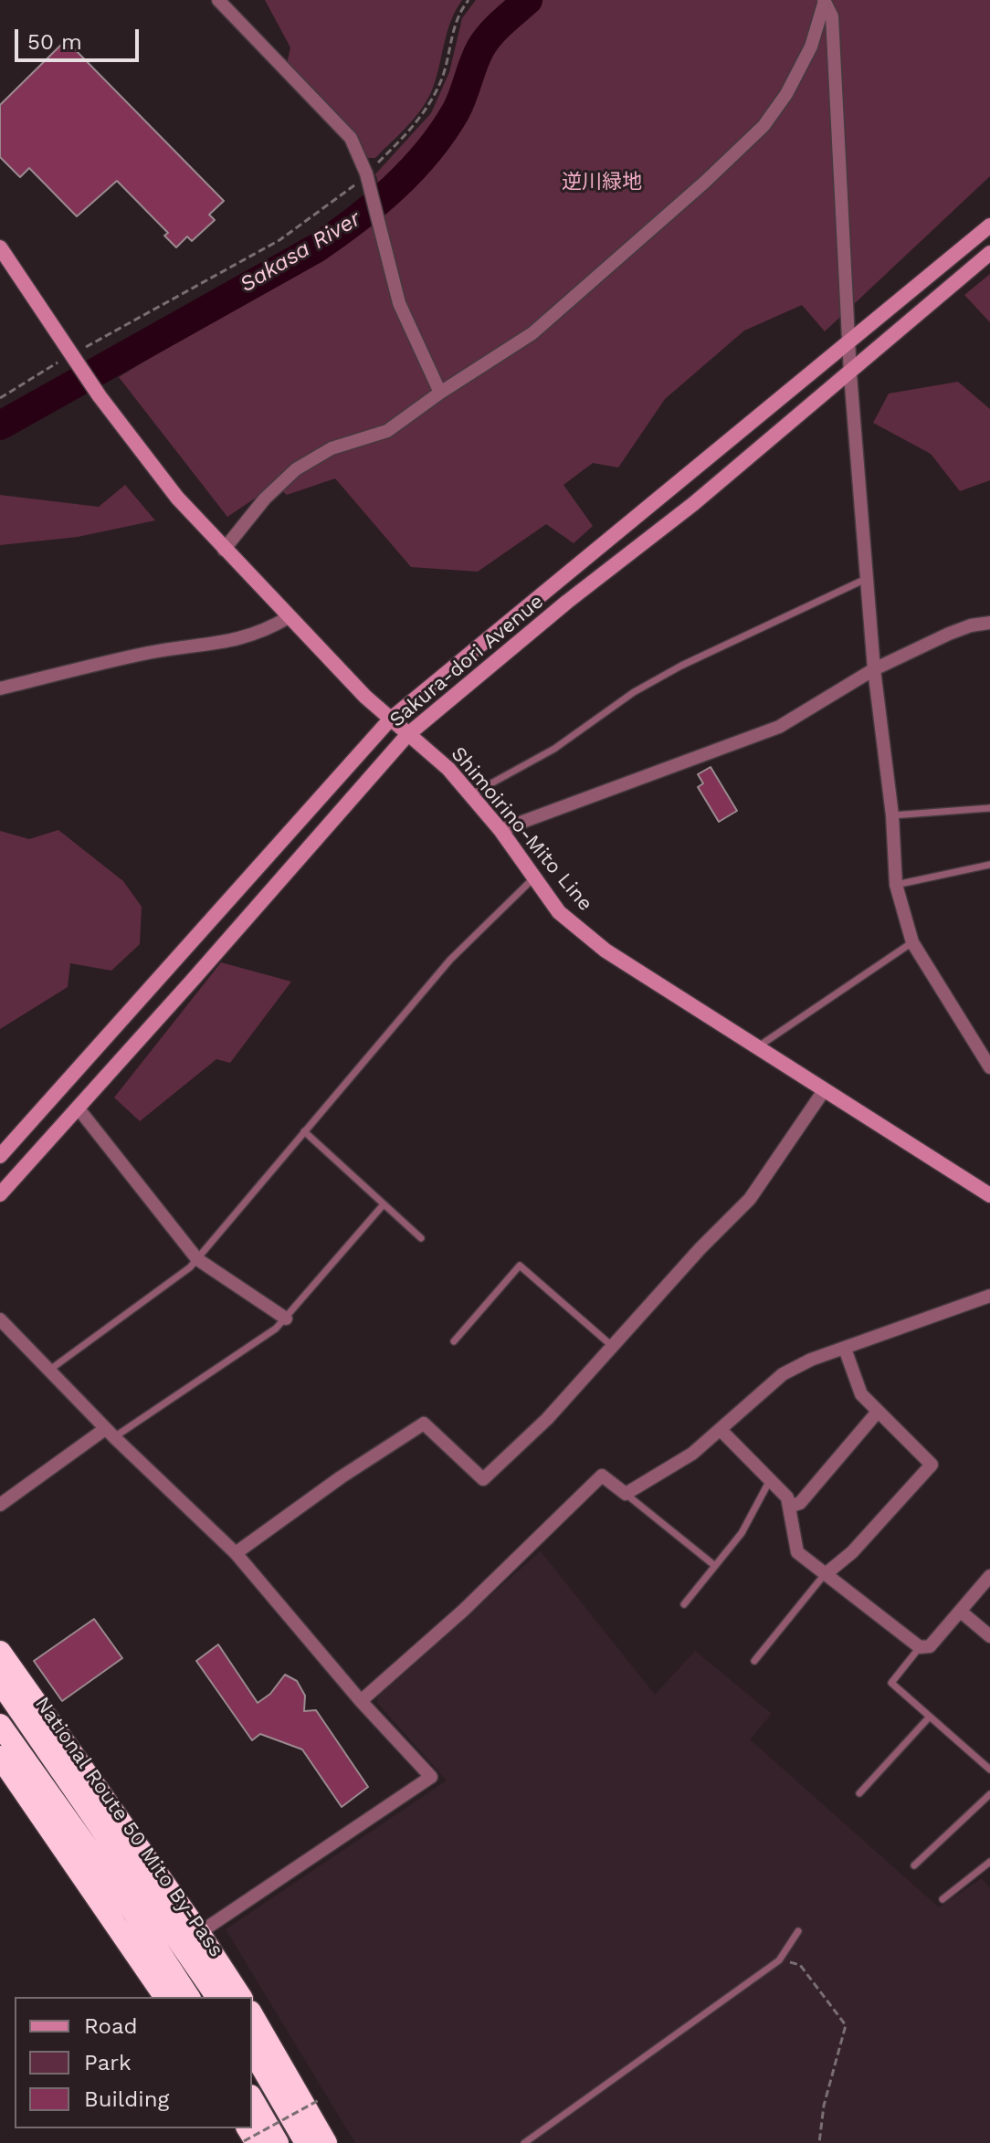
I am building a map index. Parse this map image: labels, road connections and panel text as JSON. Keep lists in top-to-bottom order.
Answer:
{
  "streets": {
    "highway": ["National Route 50 Mito By-Pass"],
    "street": ["Sakura-dori Avenue", "Shimoirino-Mito Line"]
  },
  "crossings": [
    ["Sakura-dori Avenue", "Shimoirino-Mito Line"]
  ],
  "water": ["Sakasa River"],
  "parks": ["逆川緑地"],
  "legend": ["Road", "Park", "Building"],
  "scale_bar": "50 m"
}
